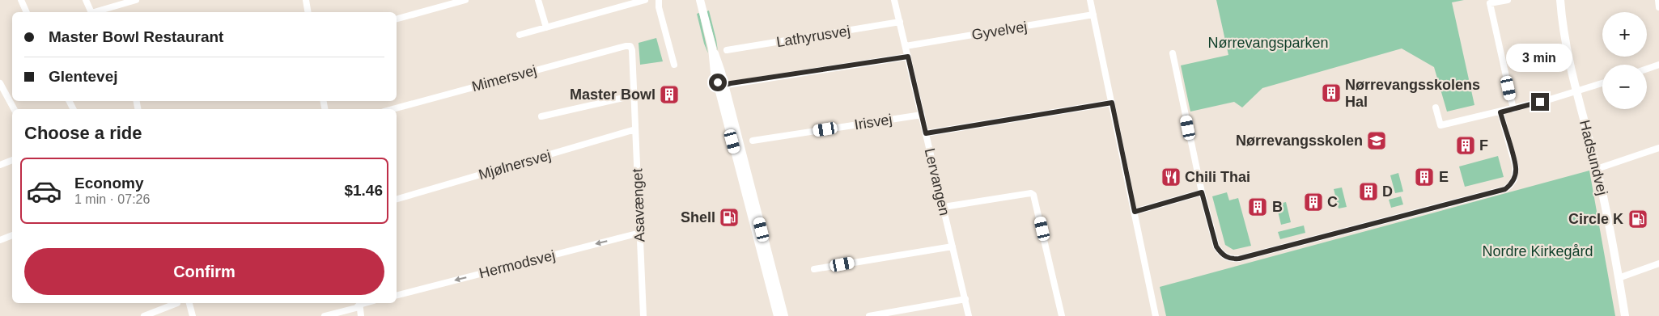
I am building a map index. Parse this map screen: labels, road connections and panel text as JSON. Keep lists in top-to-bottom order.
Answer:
{
  "streets": {
    "street": [
      "Gyvelvej",
      "Lathyrusvej",
      "Mimersvej",
      "Irisvej",
      "Hadsundvej",
      "Mjølnersvej",
      "Lervangen",
      "Asavænget",
      "Hermodsvej"
    ]
  },
  "crossings": [
    ["Gyvelvej", "Lervangen"],
    ["Lathyrusvej", "Lervangen"],
    ["Mimersvej", "Asavænget"],
    ["Irisvej", "Lervangen"],
    ["Mjølnersvej", "Asavænget"],
    ["Asavænget", "Hermodsvej"]
  ],
  "one_way": ["Hermodsvej"],
  "parks": ["Nørrevangsparken", "Nordre Kirkegård"],
  "places": {
    "building": [
      "Nørrevangsskolens Hal",
      "Master Bowl",
      "F",
      "E",
      "D",
      "C",
      "B"
    ],
    "school or university": ["Nørrevangsskolen"],
    "restaurant": ["Chili Thai"],
    "fuel station": ["Shell", "Circle K"]
  },
  "page": {
    "map_buttons": ["+", "−"],
    "banner": ["Master Bowl Restaurant", "Glentevej"],
    "bubble": "3 min",
    "heading": "Choose a ride",
    "list": [
      {
        "name": "Economy",
        "note": "1 min · 07:26",
        "value": "$1.46"
      }
    ],
    "buttons": "Confirm"
  }
}
